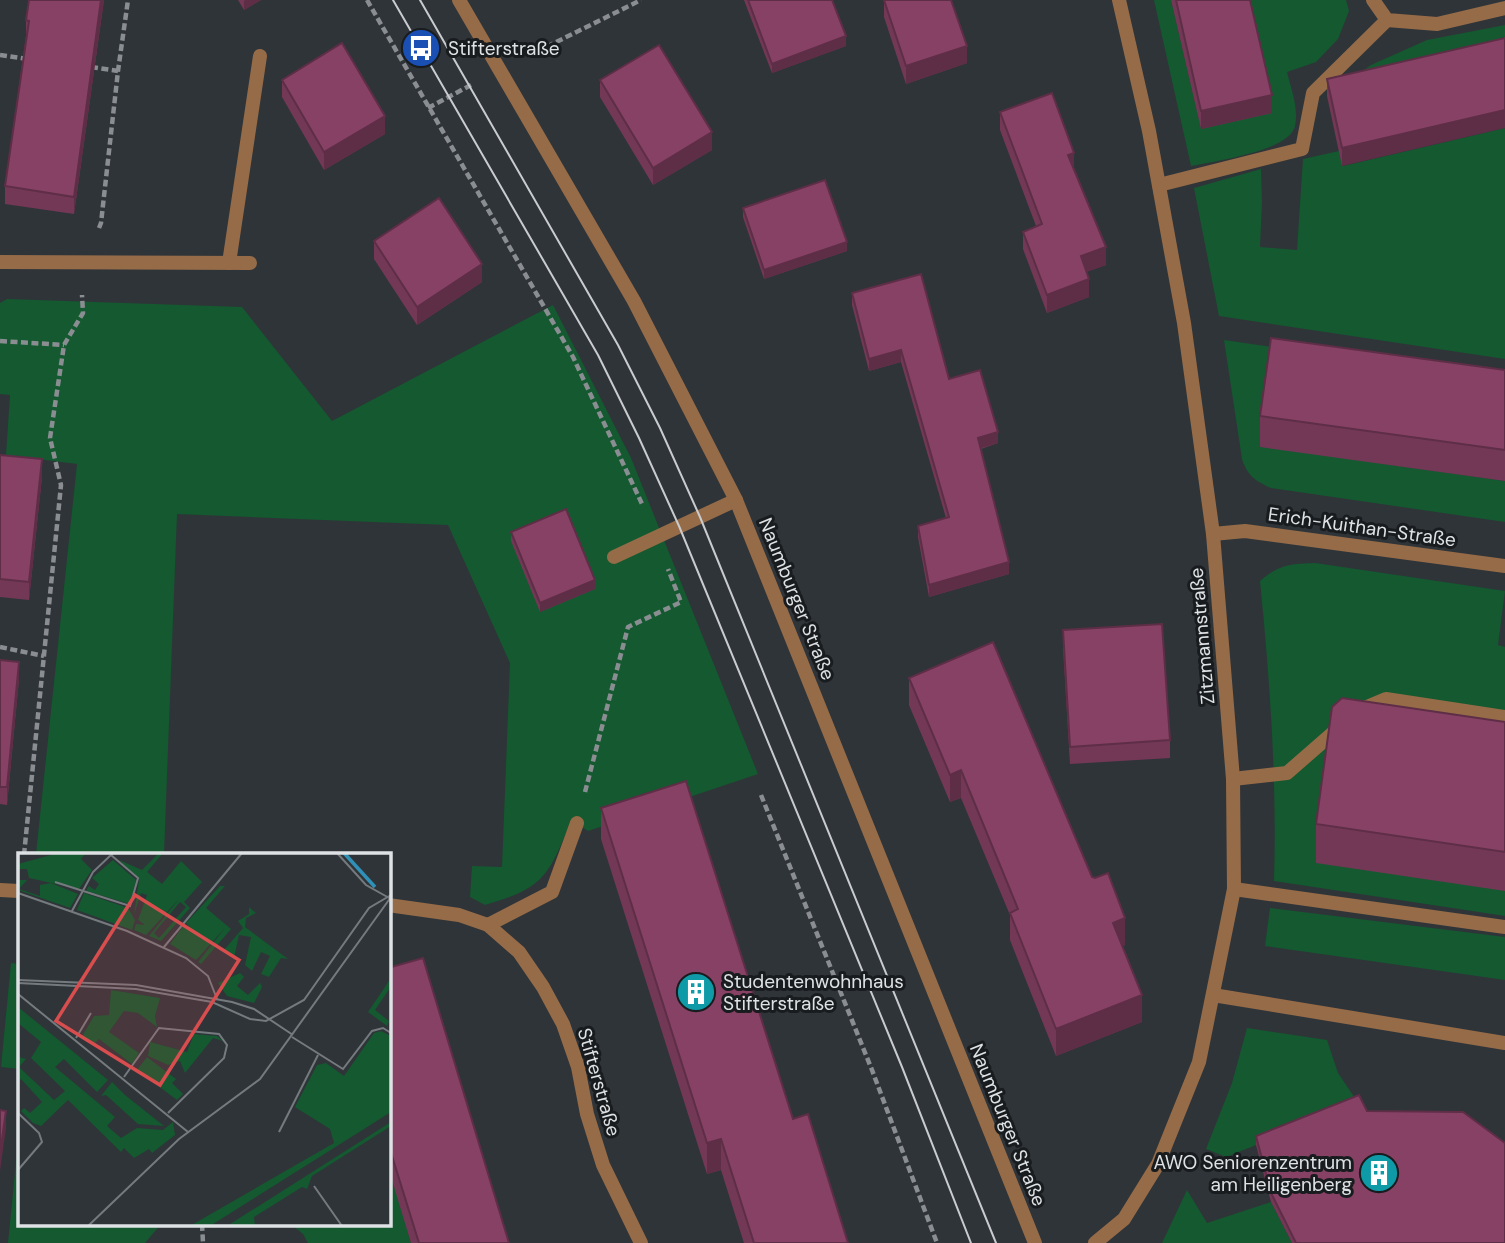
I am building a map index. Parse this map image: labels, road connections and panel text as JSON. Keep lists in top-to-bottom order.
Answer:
{
  "streets": {
    "street": [
      "Erich-Kuithan-Straße",
      "Naumburger Straße",
      "Zitzmannstraße",
      "Stifterstraße"
    ]
  },
  "crossings": [
    ["Erich-Kuithan-Straße", "Zitzmannstraße"]
  ],
  "places": {
    "bus stop": ["Stifterstraße"],
    "building": ["Studentenwohnhaus Stifterstraße", "AWO Seniorenzentrum am Heiligenberg"]
  }
}
